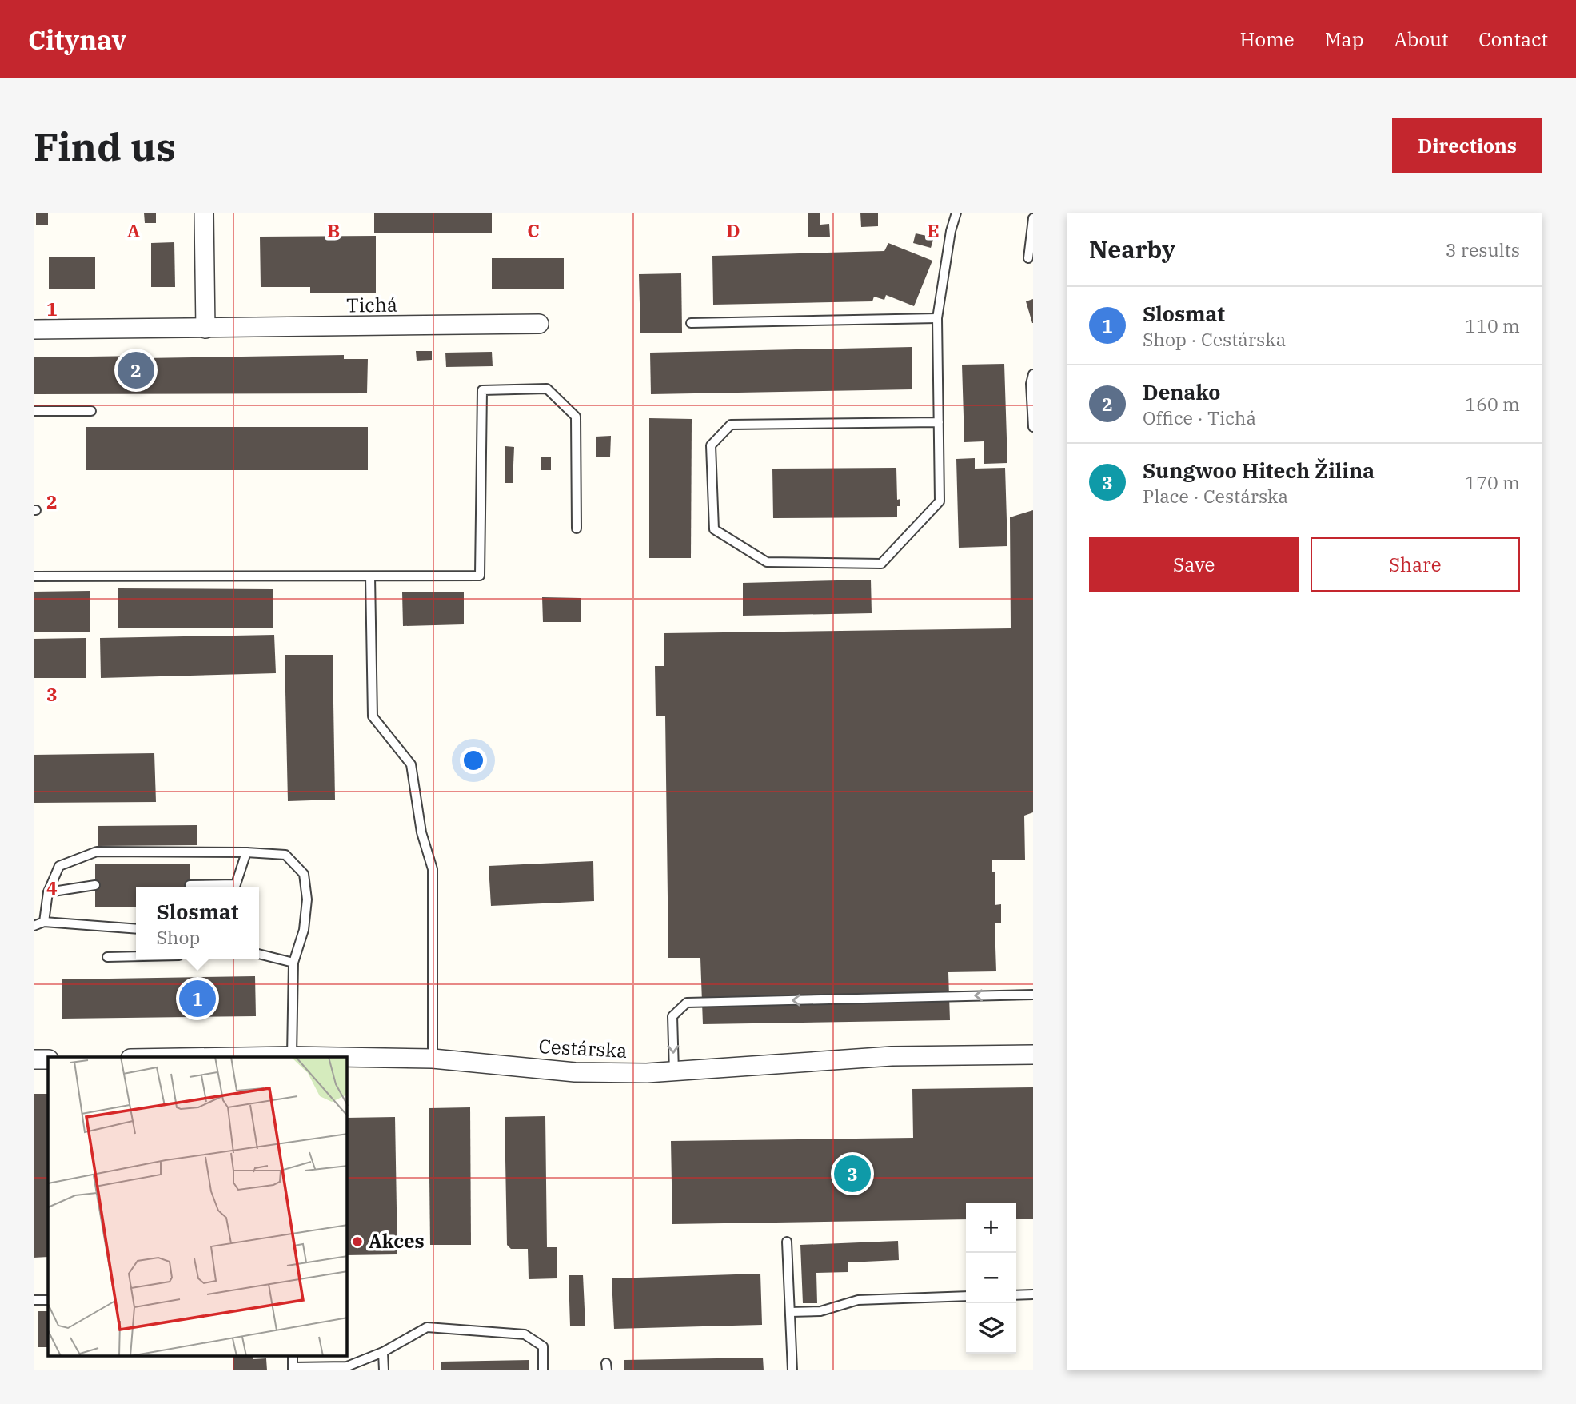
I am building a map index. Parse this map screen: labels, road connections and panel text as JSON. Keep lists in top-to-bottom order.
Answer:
{
  "streets": {
    "street": ["Tichá", "Cestárska"]
  },
  "places": ["Akces"],
  "page": {
    "header": "Citynav",
    "nav": [
      "Home",
      "Map",
      "About",
      "Contact"
    ],
    "buttons": [
      "Directions",
      ["Save", "Share"]
    ],
    "title": "Find us",
    "heading": ["Nearby", "3 results"],
    "list": [
      {
        "mark": "1",
        "name": "Slosmat",
        "note": "Shop · Cestárska",
        "value": "110 m"
      },
      {
        "mark": "2",
        "name": "Denako",
        "note": "Office · Tichá",
        "value": "160 m"
      },
      {
        "mark": "3",
        "name": "Sungwoo Hitech Žilina",
        "note": "Place · Cestárska",
        "value": "170 m"
      }
    ],
    "pins": ["2", "1", "3"],
    "popup": ["Slosmat", "Shop"],
    "map_buttons": ["+", "−"]
  },
  "grid": {
    "columns": [
      "A",
      "B",
      "C",
      "D",
      "E"
    ],
    "rows": [
      "1",
      "2",
      "3",
      "4"
    ]
  }
}
